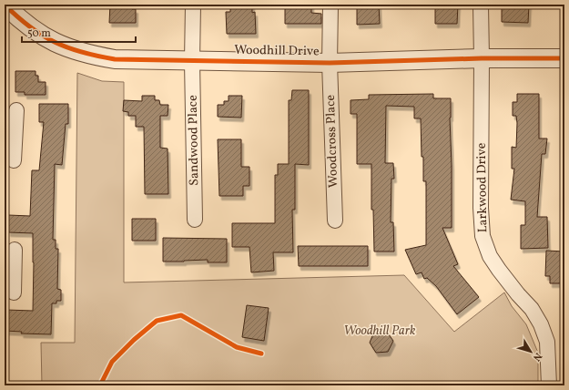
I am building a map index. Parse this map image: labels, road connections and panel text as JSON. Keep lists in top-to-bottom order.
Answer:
{
  "streets": {
    "street": [
      "Woodhill Drive",
      "Sandwood Place",
      "Woodcross Place",
      "Larkwood Drive"
    ]
  },
  "crossings": [
    ["Woodhill Drive", "Sandwood Place"],
    ["Woodhill Drive", "Woodcross Place"],
    ["Woodhill Drive", "Larkwood Drive"]
  ],
  "parks": ["Woodhill Park"],
  "scale_bar": "50 m",
  "north": "bottom right"
}
